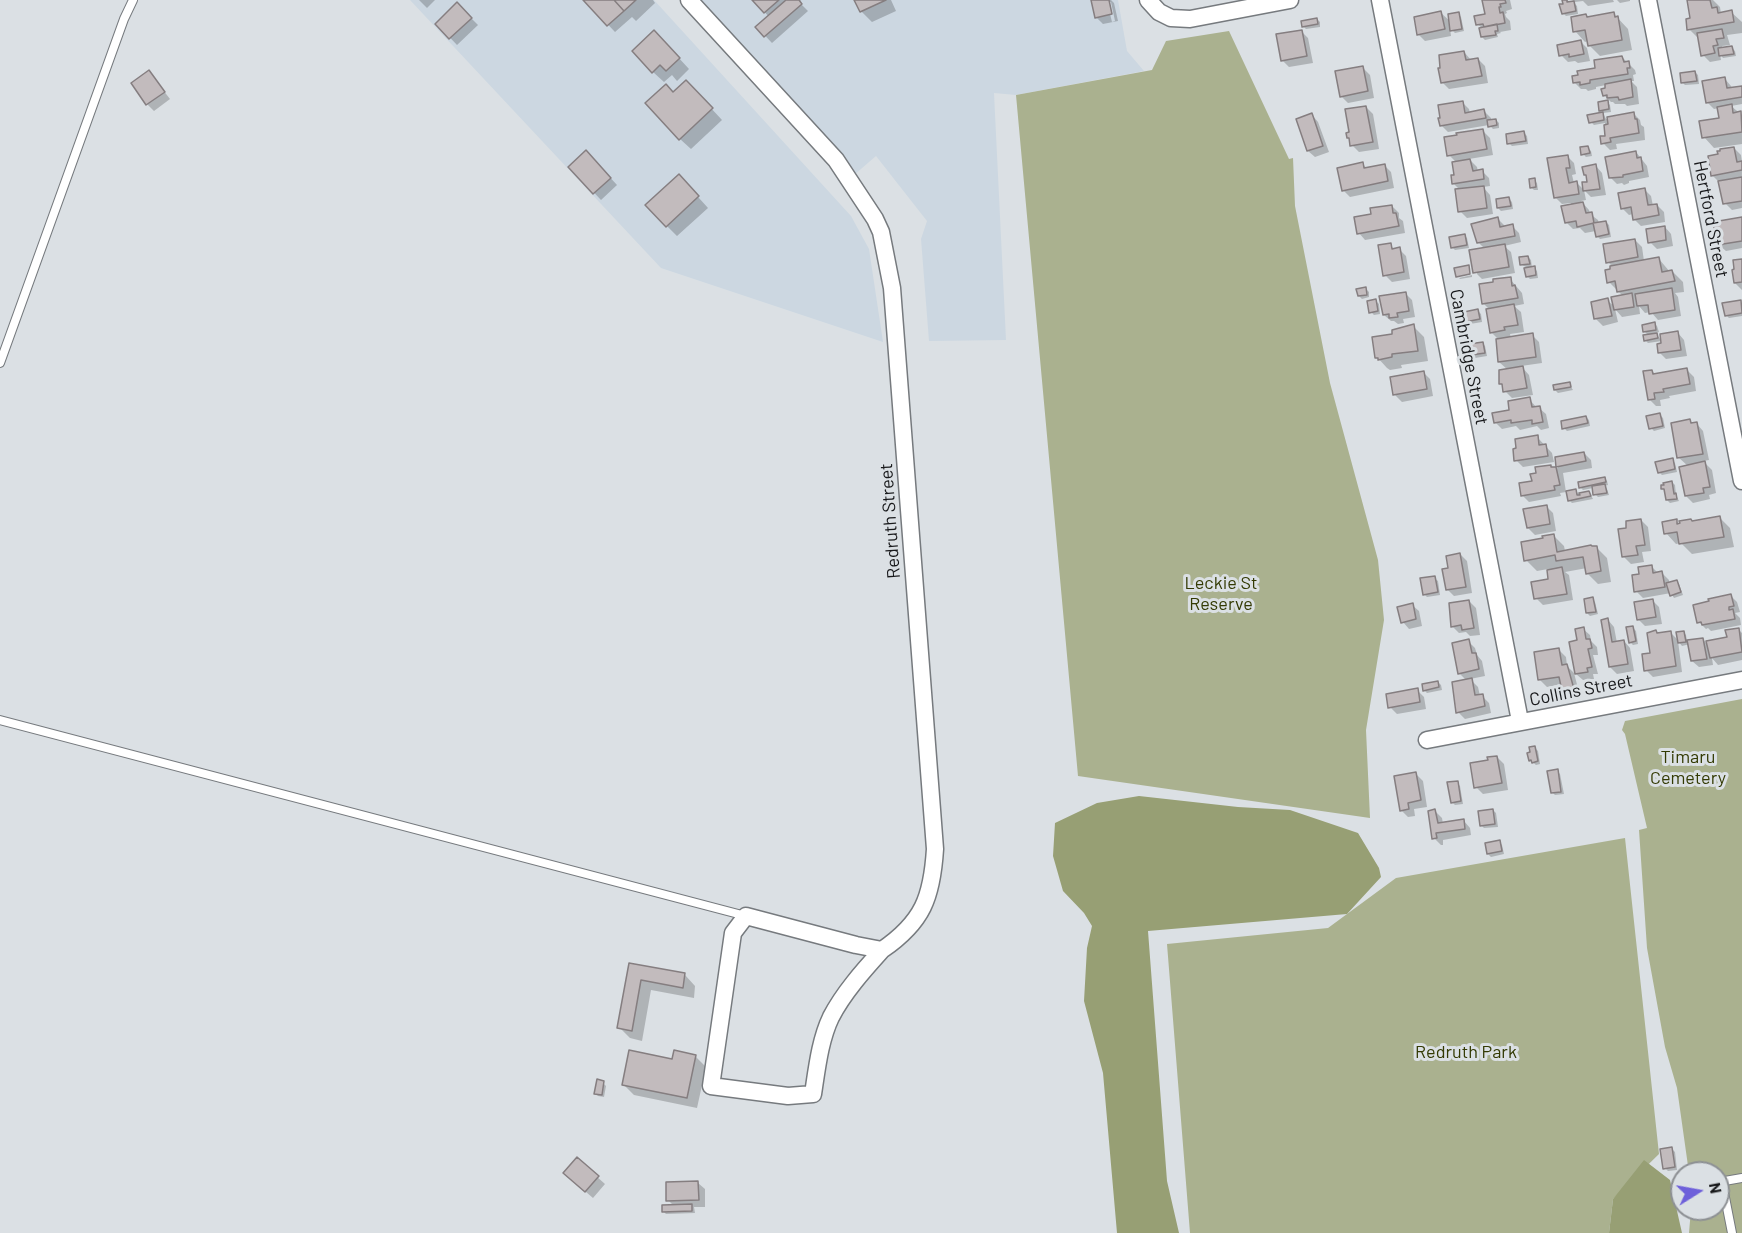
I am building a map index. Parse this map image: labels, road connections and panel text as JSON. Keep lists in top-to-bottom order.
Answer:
{
  "streets": {
    "street": [
      "Hertford Street",
      "Cambridge Street",
      "Redruth Street",
      "Collins Street"
    ]
  },
  "crossings": [
    ["Cambridge Street", "Collins Street"]
  ],
  "parks": ["Leckie St Reserve", "Timaru Cemetery", "Redruth Park"],
  "north": "right"
}
